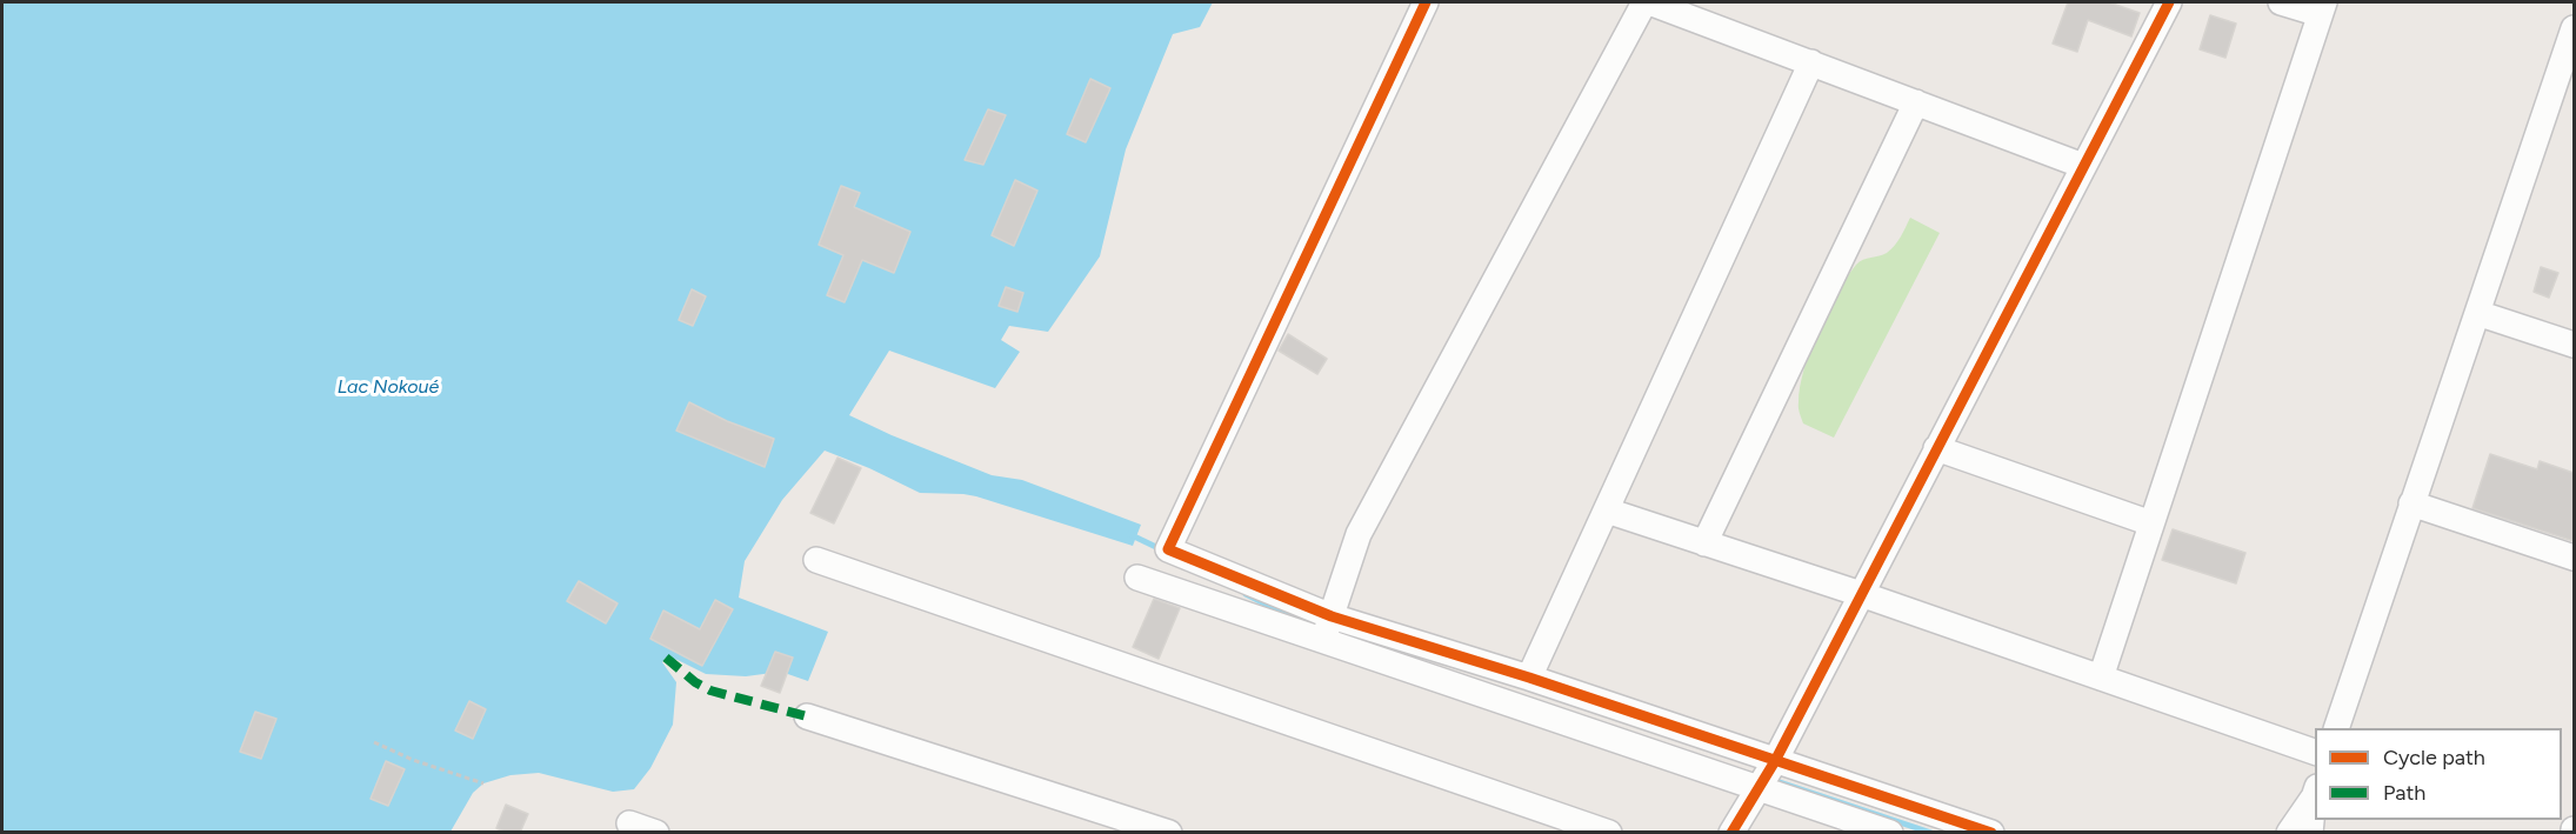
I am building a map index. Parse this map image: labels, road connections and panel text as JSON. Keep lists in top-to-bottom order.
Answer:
{
  "water": ["Lac Nokoué"],
  "legend": ["Cycle path", "Path"]
}
